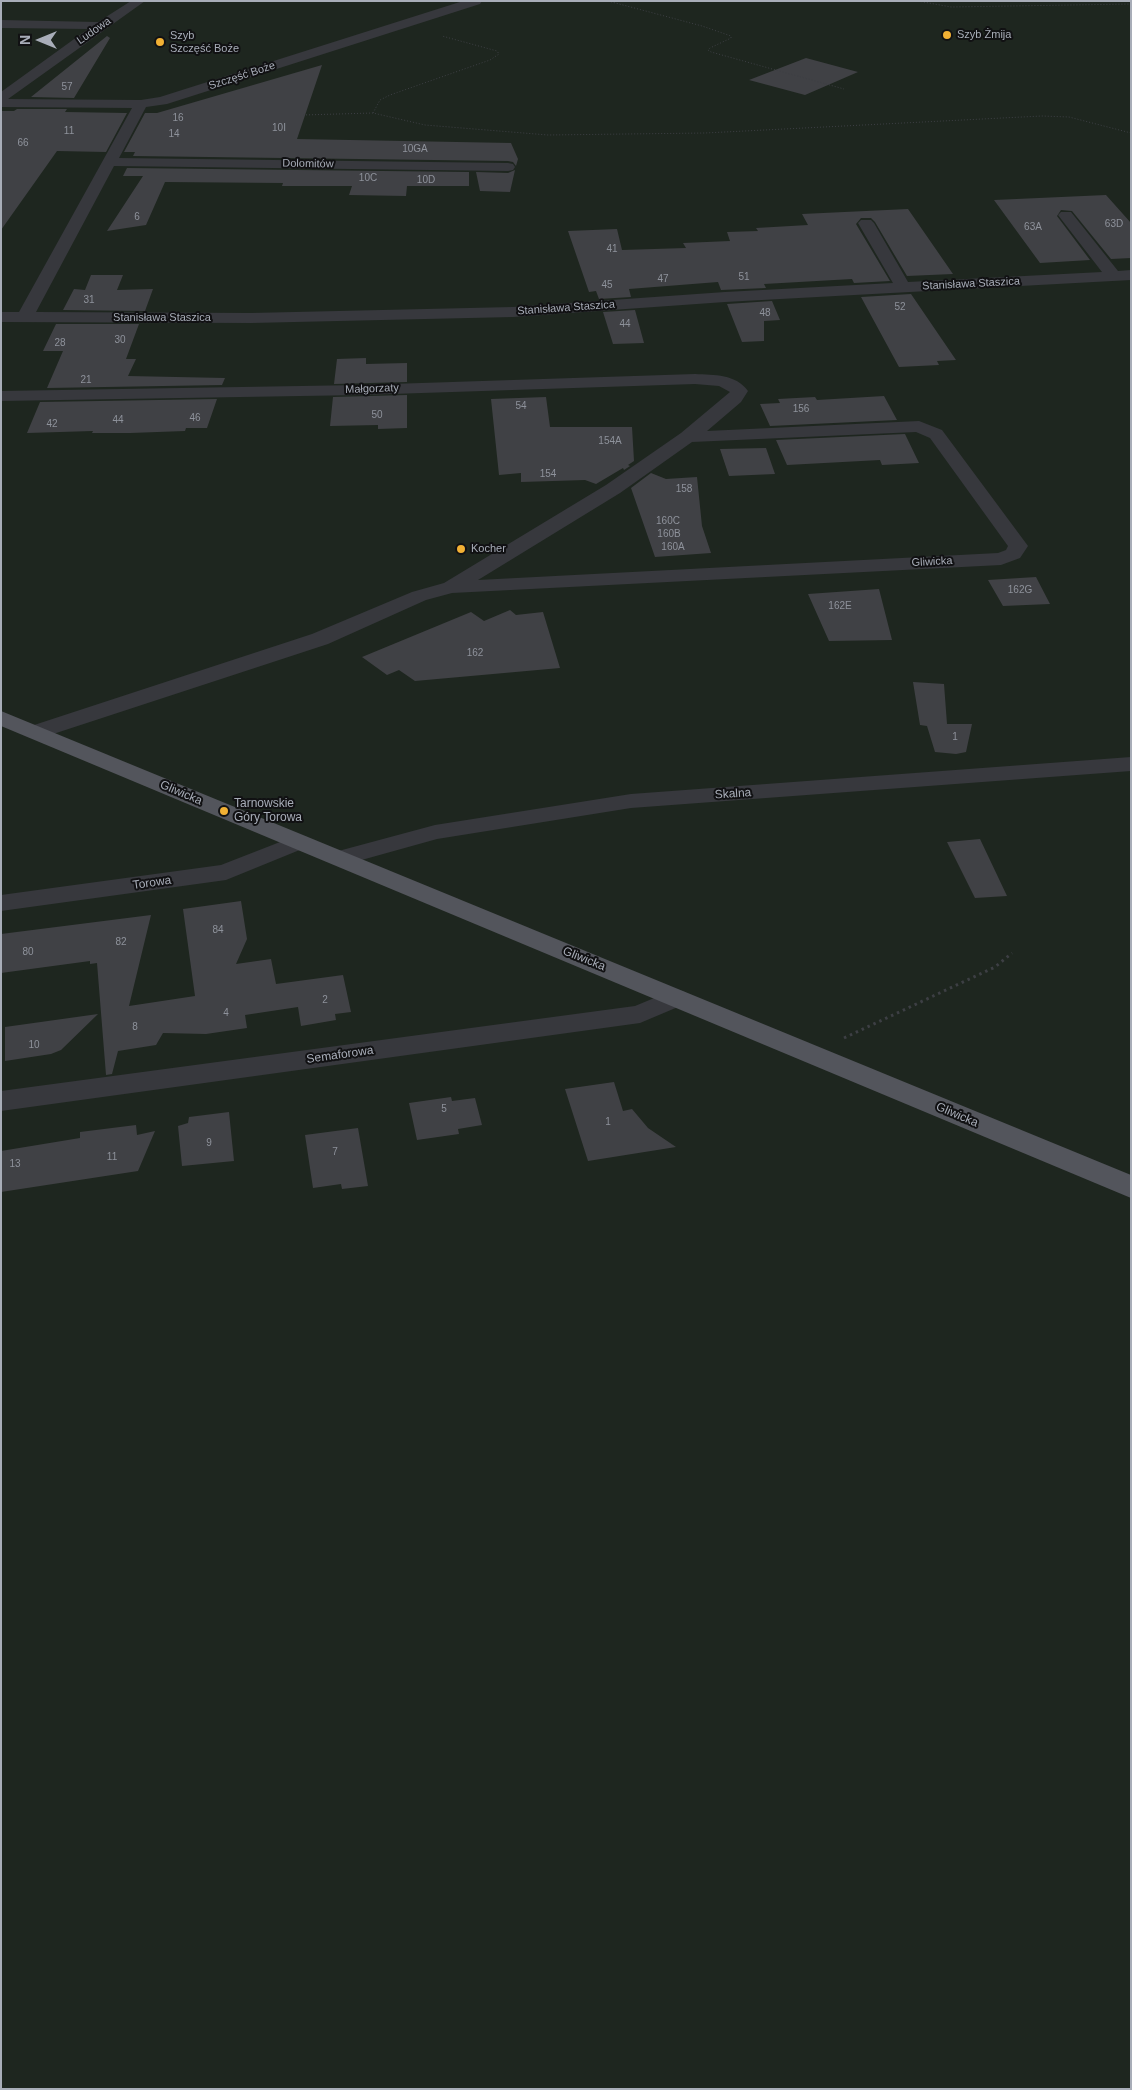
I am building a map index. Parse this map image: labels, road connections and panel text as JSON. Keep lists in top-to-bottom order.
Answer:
{
  "streets": {
    "main road": ["Gliwicka"],
    "street": [
      "Ludowa",
      "Szczęść Boże",
      "Dolomitów",
      "Stanisława Staszica",
      "Małgorzaty",
      "Skalna",
      "Torowa",
      "Semaforowa"
    ]
  },
  "crossings": [
    ["Małgorzaty", "Gliwicka"],
    ["Gliwicka", "Skalna"],
    ["Gliwicka", "Torowa"],
    ["Gliwicka", "Semaforowa"]
  ],
  "places": [
    "Szyb Żmija",
    "Szyb Szczęść Boże",
    "Kocher",
    "Tarnowskie Góry Torowa"
  ],
  "house_numbers": [
    "57",
    "16",
    "10I",
    "11",
    "14",
    "66",
    "10GA",
    "10C",
    "10D",
    "6",
    "63D",
    "63A",
    "41",
    "51",
    "47",
    "45",
    "31",
    "52",
    "48",
    "44",
    "30",
    "28",
    "21",
    "54",
    "156",
    "50",
    "46",
    "44",
    "42",
    "154A",
    "154",
    "158",
    "160C",
    "160B",
    "160A",
    "162G",
    "162E",
    "162",
    "1",
    "84",
    "82",
    "80",
    "2",
    "4",
    "8",
    "10",
    "5",
    "1",
    "9",
    "7",
    "11",
    "13"
  ],
  "north": "left"
}
